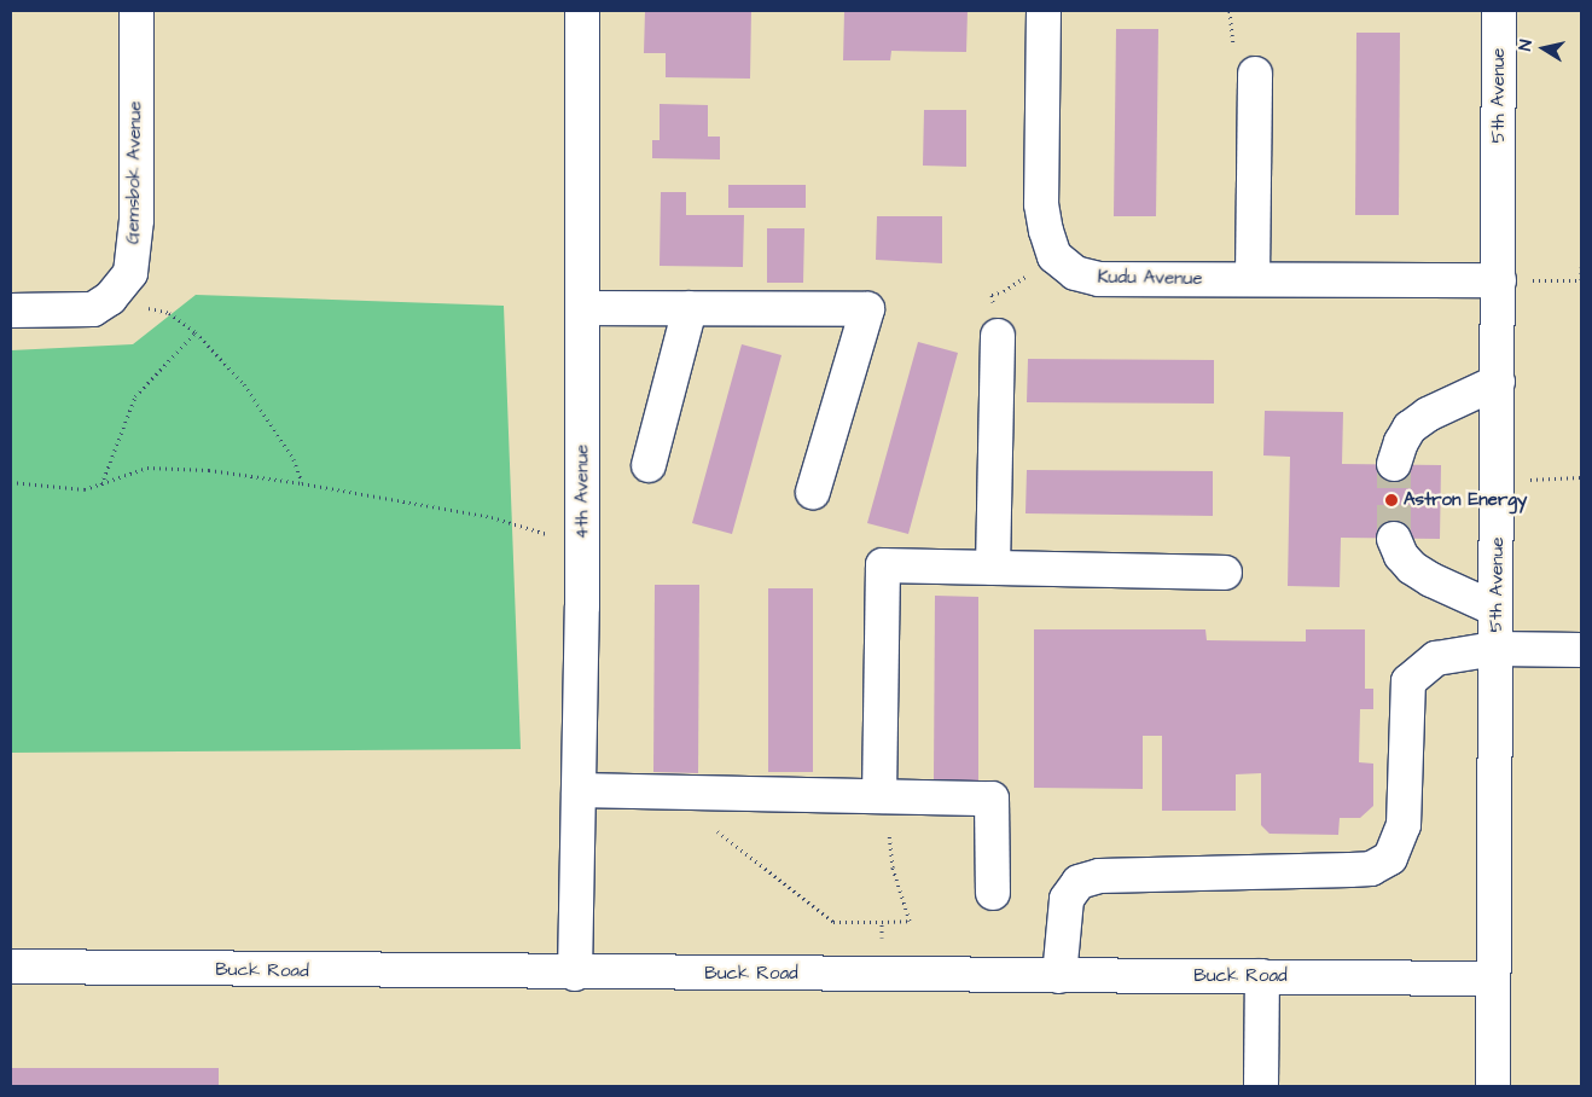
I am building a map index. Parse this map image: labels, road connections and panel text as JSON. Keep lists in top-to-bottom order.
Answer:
{
  "streets": {
    "street": [
      "5th Avenue",
      "Gemsbok Avenue",
      "Kudu Avenue",
      "4th Avenue",
      "Buck Road"
    ]
  },
  "crossings": [
    ["5th Avenue", "Kudu Avenue"],
    ["5th Avenue", "Buck Road"],
    ["4th Avenue", "Buck Road"]
  ],
  "places": ["Astron Energy"],
  "north": "left"
}
